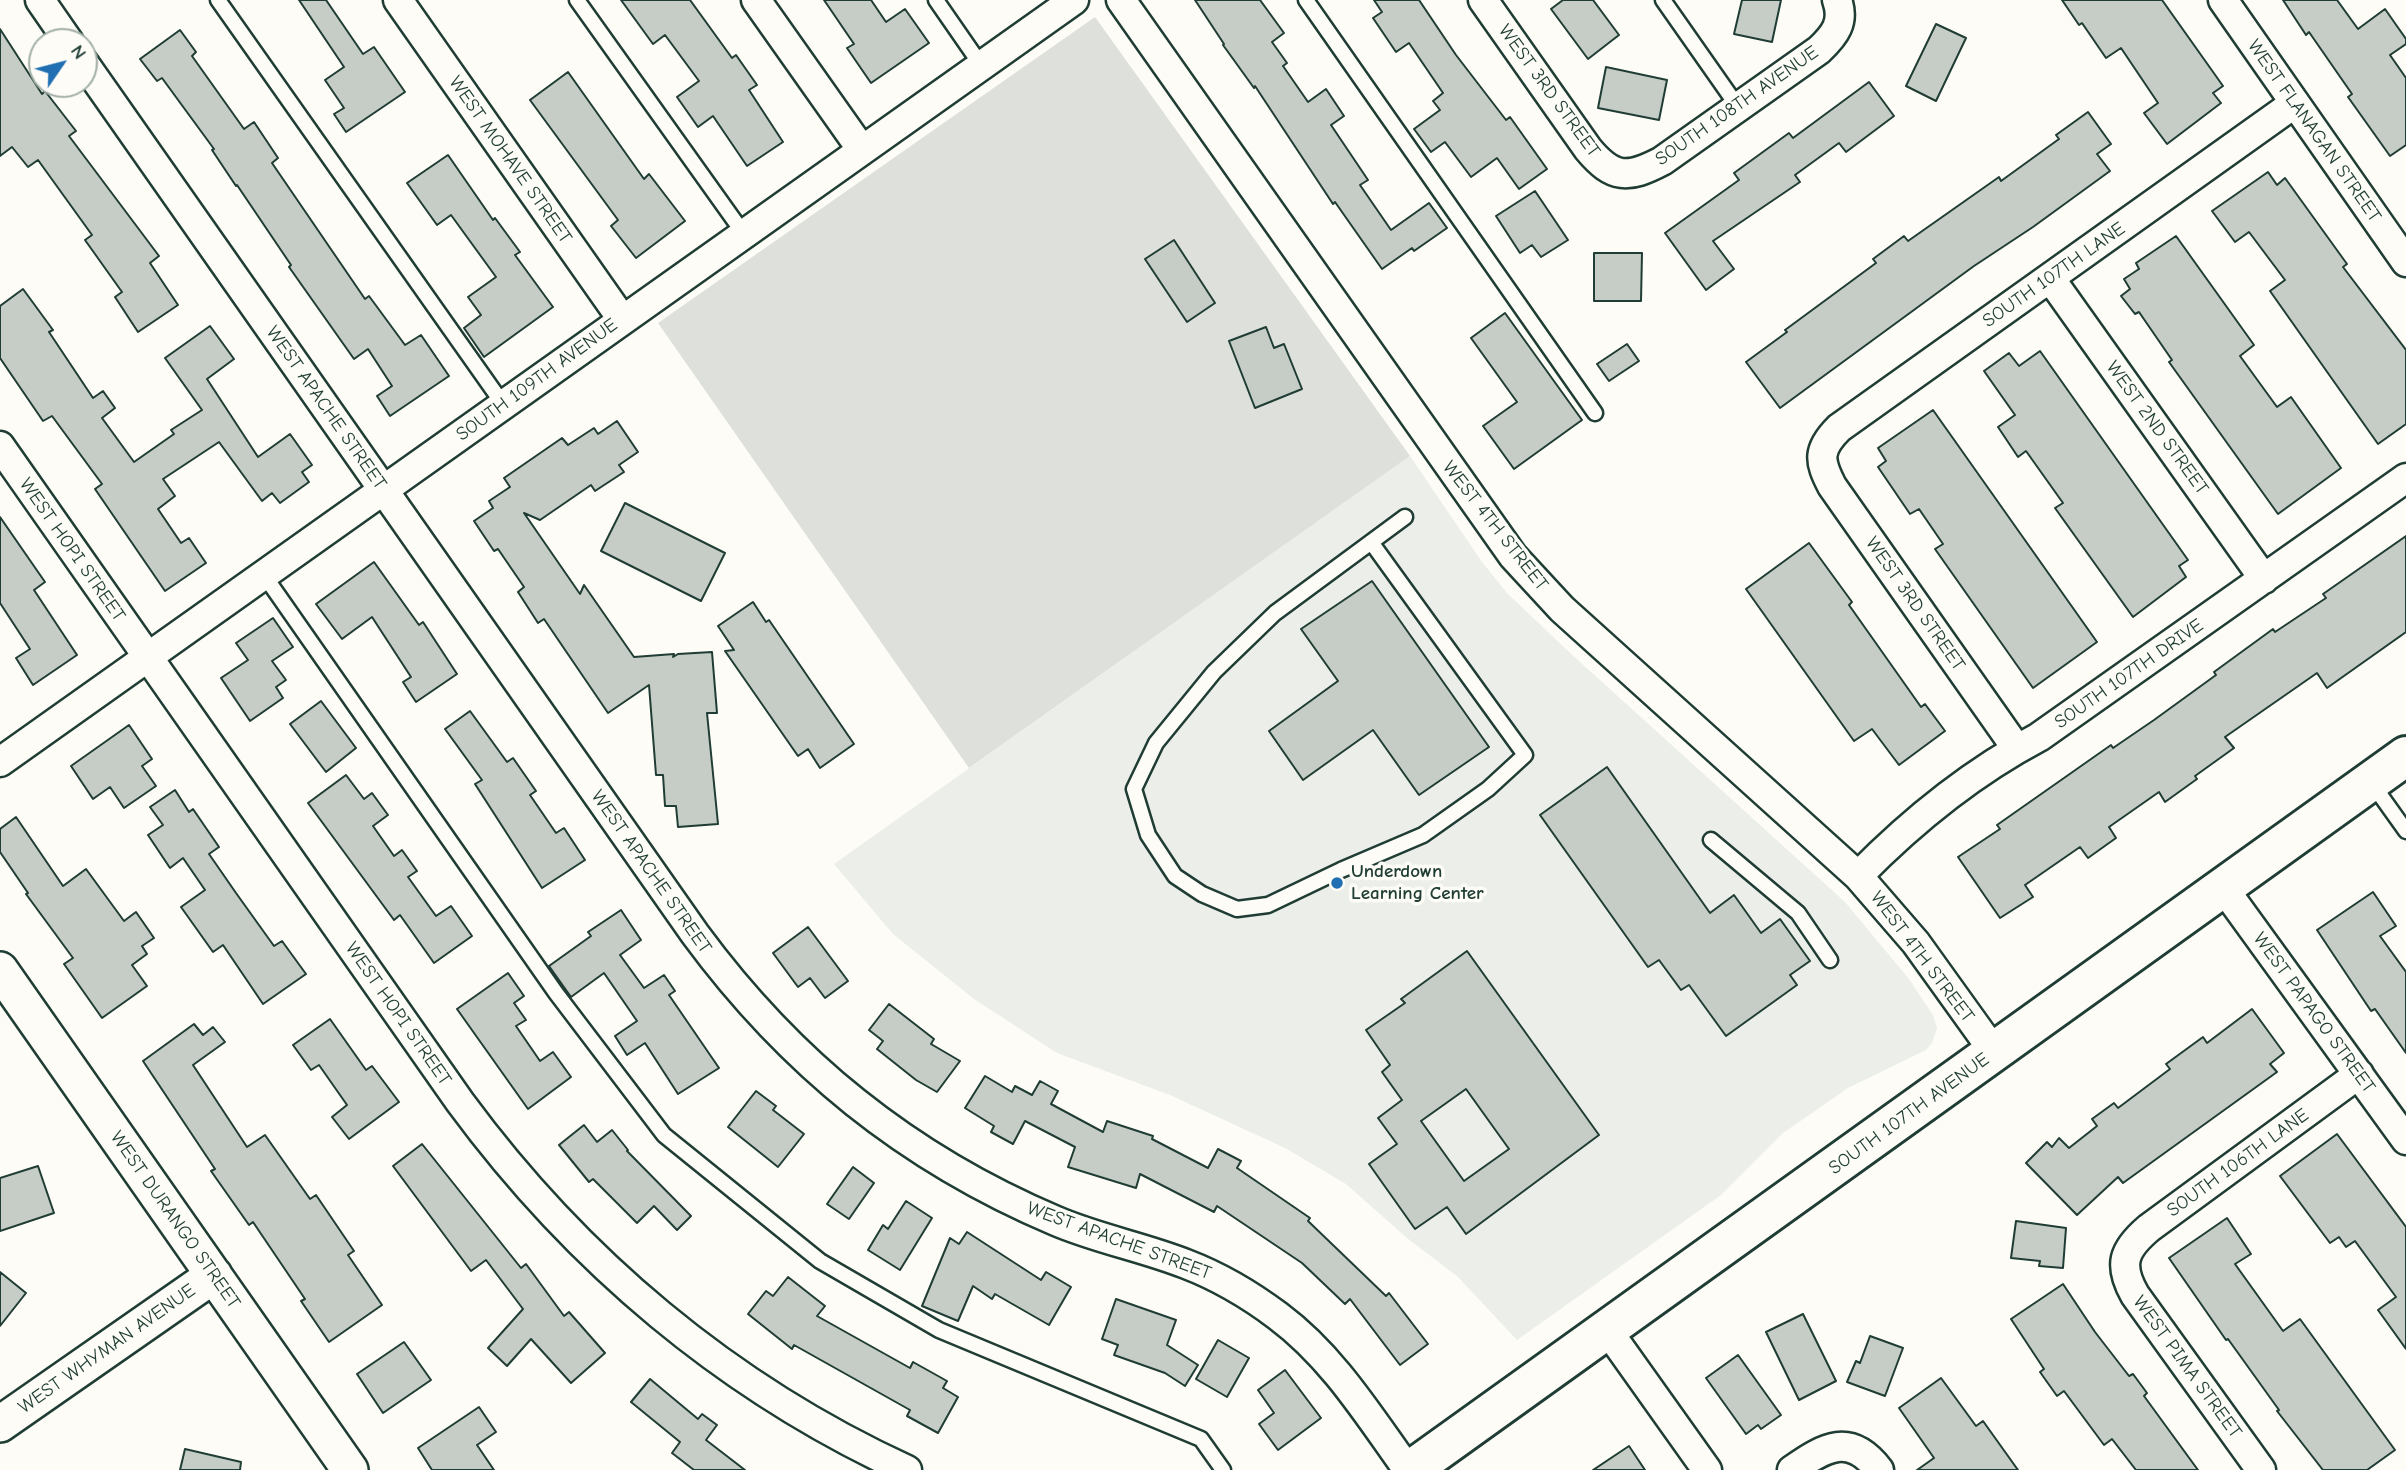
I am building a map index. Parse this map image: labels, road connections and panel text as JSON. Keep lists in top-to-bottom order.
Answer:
{
  "streets": {
    "main road": ["SOUTH 107TH AVENUE"],
    "street": [
      "WEST 3RD STREET",
      "SOUTH 108TH AVENUE",
      "WEST FLANAGAN STREET",
      "WEST MOHAVE STREET",
      "SOUTH 107TH LANE",
      "SOUTH 109TH AVENUE",
      "WEST APACHE STREET",
      "WEST 2ND STREET",
      "WEST 4TH STREET",
      "WEST HOPI STREET",
      "SOUTH 107TH DRIVE",
      "WEST PAPAGO STREET",
      "SOUTH 106TH LANE",
      "WEST DURANGO STREET",
      "WEST WHYMAN AVENUE",
      "WEST PIMA STREET"
    ]
  },
  "crossings": [
    ["WEST 3RD STREET", "SOUTH 108TH AVENUE"],
    ["WEST 3RD STREET", "SOUTH 107TH LANE"],
    ["WEST 3RD STREET", "SOUTH 107TH DRIVE"],
    ["WEST FLANAGAN STREET", "SOUTH 107TH LANE"],
    ["WEST MOHAVE STREET", "SOUTH 109TH AVENUE"],
    ["SOUTH 107TH LANE", "WEST 2ND STREET"],
    ["SOUTH 109TH AVENUE", "WEST APACHE STREET"],
    ["SOUTH 109TH AVENUE", "WEST HOPI STREET"],
    ["WEST APACHE STREET", "SOUTH 107TH AVENUE"],
    ["WEST 2ND STREET", "SOUTH 107TH DRIVE"],
    ["WEST 4TH STREET", "SOUTH 107TH DRIVE"],
    ["WEST 4TH STREET", "SOUTH 107TH AVENUE"],
    ["WEST PAPAGO STREET", "SOUTH 107TH AVENUE"],
    ["WEST PAPAGO STREET", "SOUTH 106TH LANE"],
    ["SOUTH 106TH LANE", "WEST PIMA STREET"],
    ["WEST DURANGO STREET", "WEST WHYMAN AVENUE"]
  ],
  "places": ["Underdown Learning Center"],
  "north": "top right"
}
